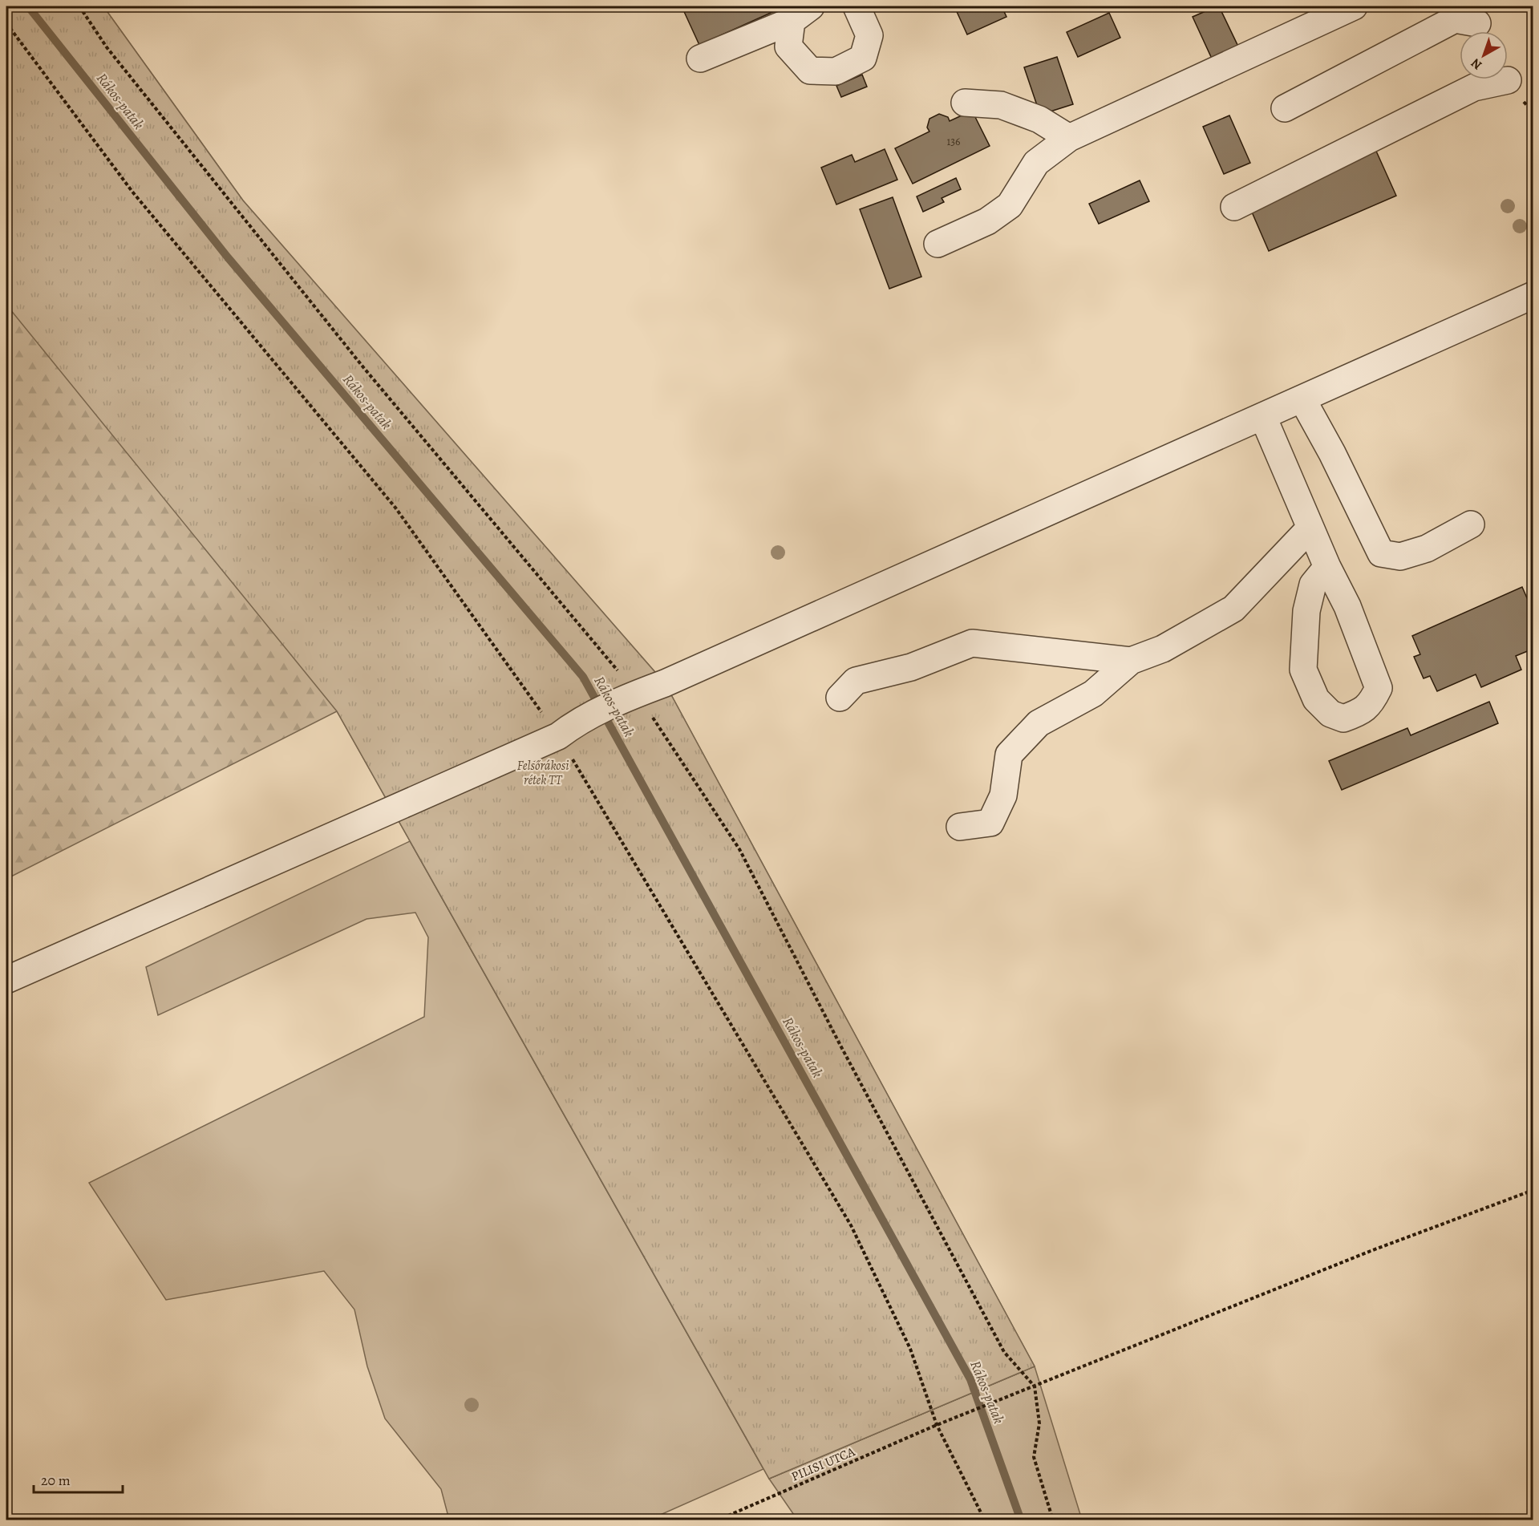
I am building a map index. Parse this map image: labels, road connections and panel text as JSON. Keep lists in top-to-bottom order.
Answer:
{
  "streets": {
    "path": ["PILISI UTCA"]
  },
  "water": ["Rákos-patak"],
  "parks": ["Felsőrákosi rétek TT"],
  "house_numbers": ["136"],
  "scale_bar": "20 m",
  "north": "bottom left"
}
